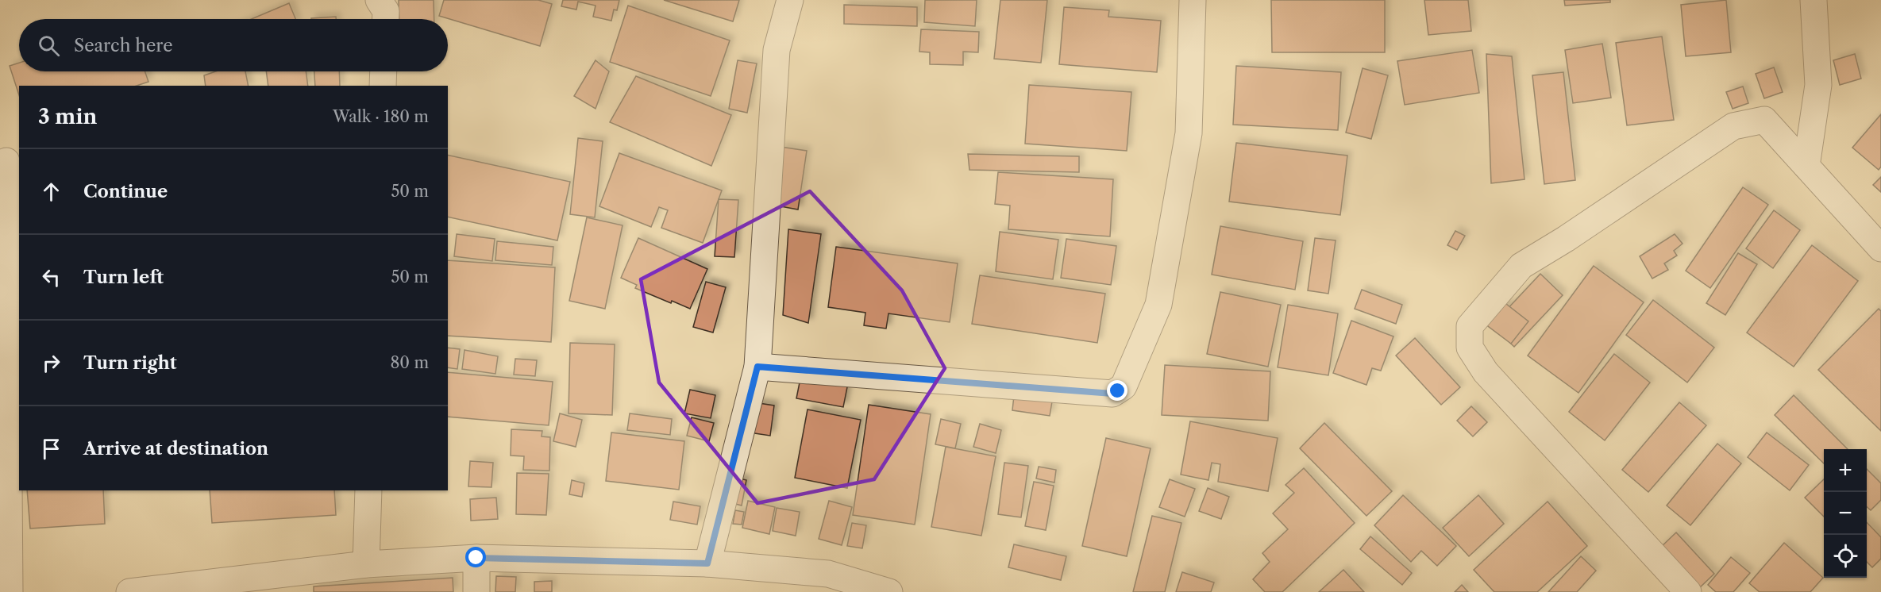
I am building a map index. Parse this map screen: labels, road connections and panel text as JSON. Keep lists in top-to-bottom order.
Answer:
{
  "page": {
    "search": "Search here",
    "heading": ["3 min", "Walk · 180 m"],
    "list": [
      ["Continue", "50 m"],
      ["Turn left", "50 m"],
      ["Turn right", "80 m"],
      "Arrive at destination"
    ],
    "map_buttons": ["+", "−"]
  }
}
